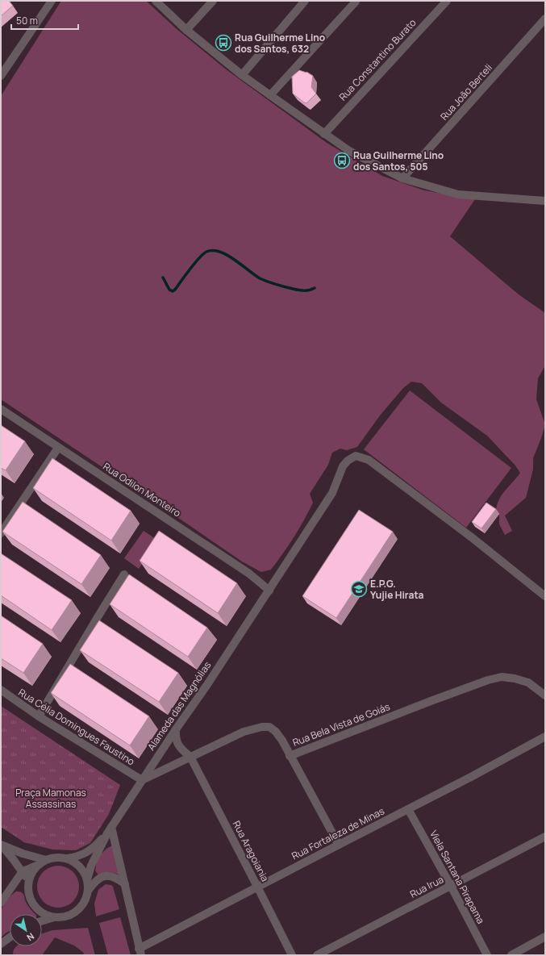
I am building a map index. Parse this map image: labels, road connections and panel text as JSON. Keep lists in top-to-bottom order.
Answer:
{
  "streets": {
    "street": [
      "Rua Constantino Burato",
      "Rua João Berteli",
      "Rua Odilon Monteiro",
      "Alameda das Magnólias",
      "Rua Bela Vista de Goiás",
      "Rua Célia Domingues Faustino",
      "Rua Fortaleza de Minas",
      "Rua Aragoiania",
      "Viela Santana Pirapama",
      "Rua Irua"
    ]
  },
  "crossings": [
    ["Rua Odilon Monteiro", "Alameda das Magnólias"],
    ["Alameda das Magnólias", "Rua Bela Vista de Goiás"],
    ["Alameda das Magnólias", "Rua Célia Domingues Faustino"],
    ["Alameda das Magnólias", "Rua Aragoiania"],
    ["Rua Bela Vista de Goiás", "Rua Célia Domingues Faustino"],
    ["Rua Bela Vista de Goiás", "Rua Aragoiania"],
    ["Rua Fortaleza de Minas", "Rua Aragoiania"],
    ["Rua Fortaleza de Minas", "Viela Santana Pirapama"],
    ["Viela Santana Pirapama", "Rua Irua"]
  ],
  "parks": ["Praça Mamonas Assassinas"],
  "places": {
    "bus stop": ["Rua Guilherme Lino dos Santos, 632", "Rua Guilherme Lino dos Santos, 505"],
    "school or university": ["E.P.G. Yujie Hirata"]
  },
  "scale_bar": "50 m",
  "north": "bottom right"
}
